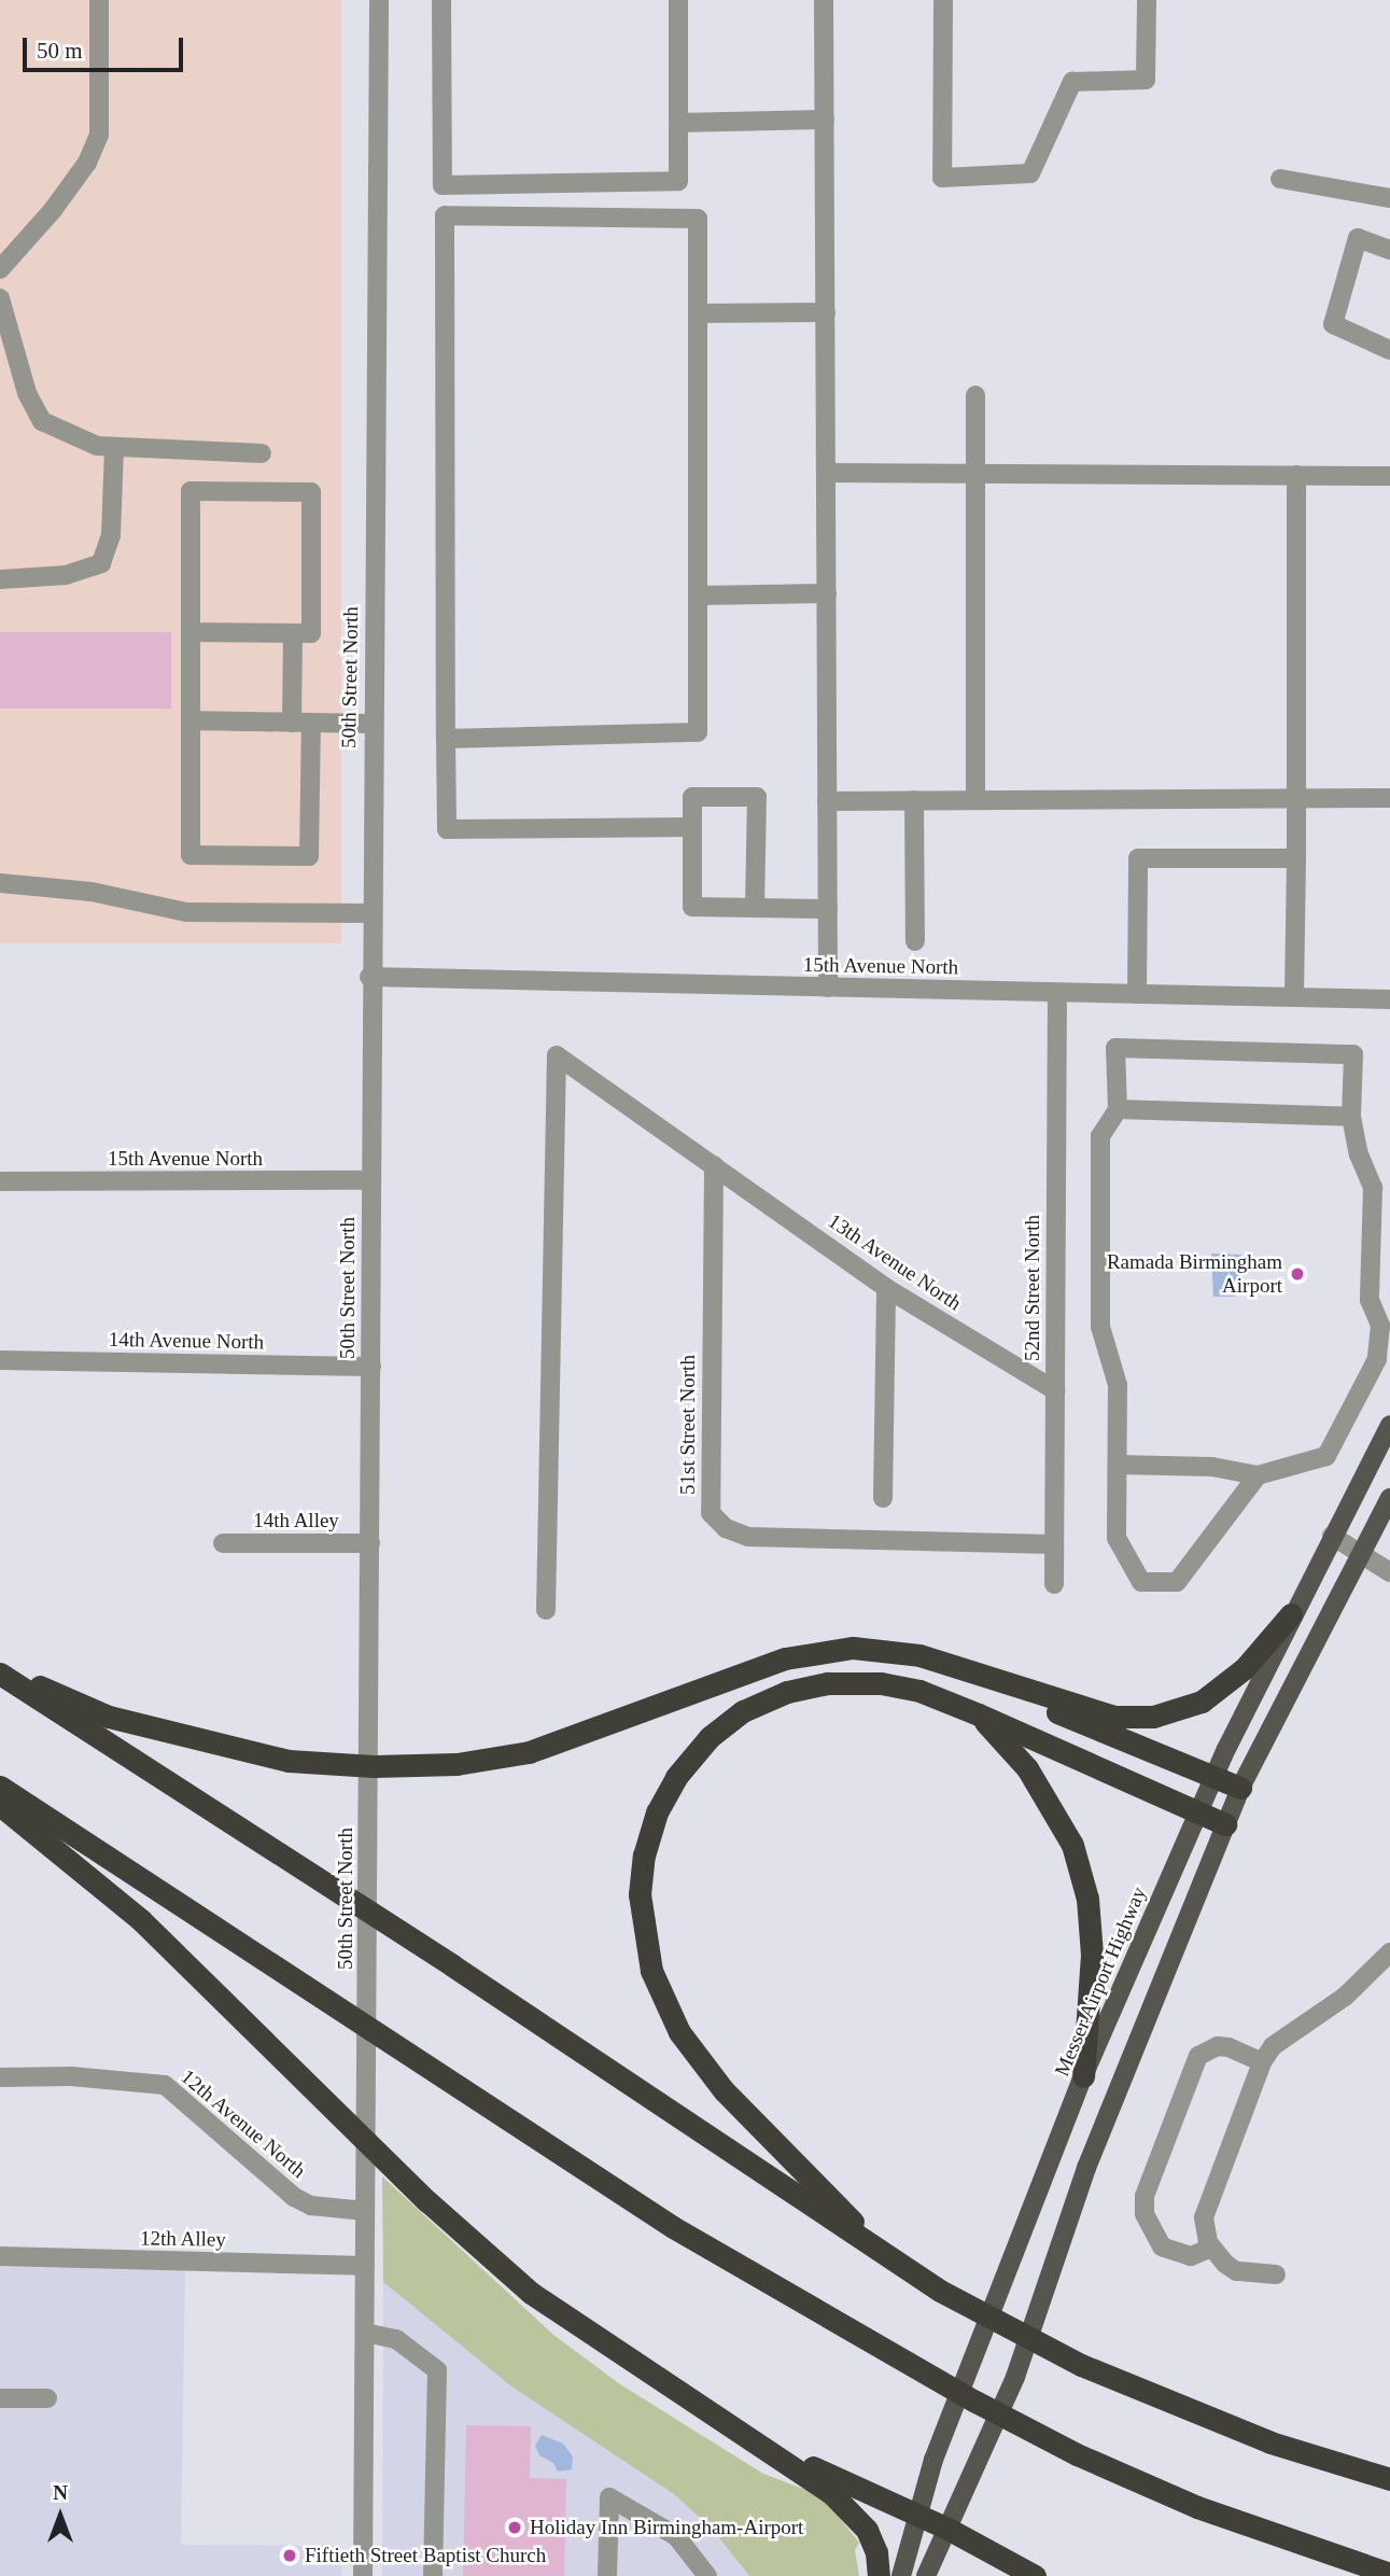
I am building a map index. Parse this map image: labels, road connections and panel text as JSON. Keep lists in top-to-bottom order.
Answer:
{
  "streets": {
    "main road": ["Messer Airport Highway"],
    "street": [
      "50th Street North",
      "15th Avenue North",
      "13th Avenue North",
      "52nd Street North",
      "14th Avenue North",
      "51st Street North",
      "14th Alley",
      "12th Avenue North",
      "12th Alley"
    ]
  },
  "crossings": [
    ["50th Street North", "15th Avenue North"],
    ["50th Street North", "14th Avenue North"],
    ["50th Street North", "14th Alley"],
    ["50th Street North", "12th Avenue North"],
    ["50th Street North", "12th Alley"],
    ["15th Avenue North", "52nd Street North"],
    ["13th Avenue North", "52nd Street North"],
    ["13th Avenue North", "51st Street North"],
    ["52nd Street North", "51st Street North"]
  ],
  "places": ["Ramada Birmingham Airport", "Holiday Inn Birmingham-Airport", "Fiftieth Street Baptist Church"],
  "scale_bar": "50 m",
  "north": "top"
}
